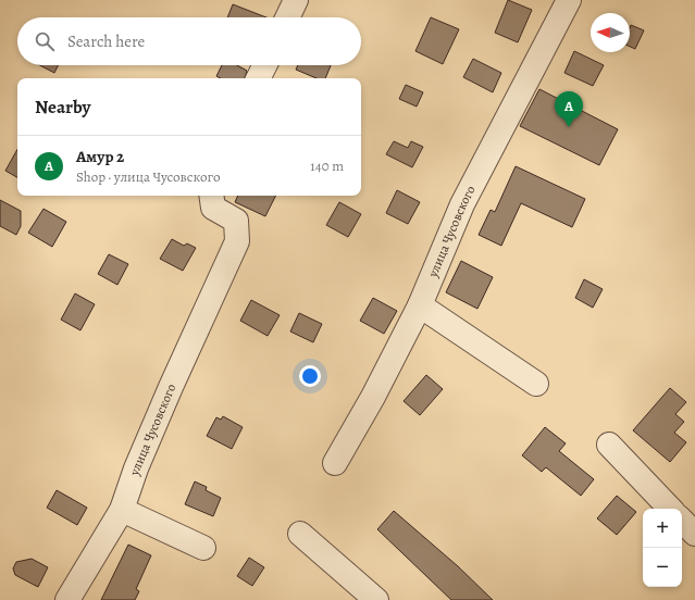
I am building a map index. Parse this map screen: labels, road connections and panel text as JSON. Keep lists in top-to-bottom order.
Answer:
{
  "streets": {
    "street": ["улица Чусовского"]
  },
  "north": "left",
  "page": {
    "search": "Search here",
    "heading": "Nearby",
    "pins": "A",
    "list": [
      {
        "mark": "A",
        "name": "Амур 2",
        "note": "Shop · улица Чусовского",
        "value": "140 m"
      }
    ],
    "map_buttons": ["+", "−"]
  }
}
